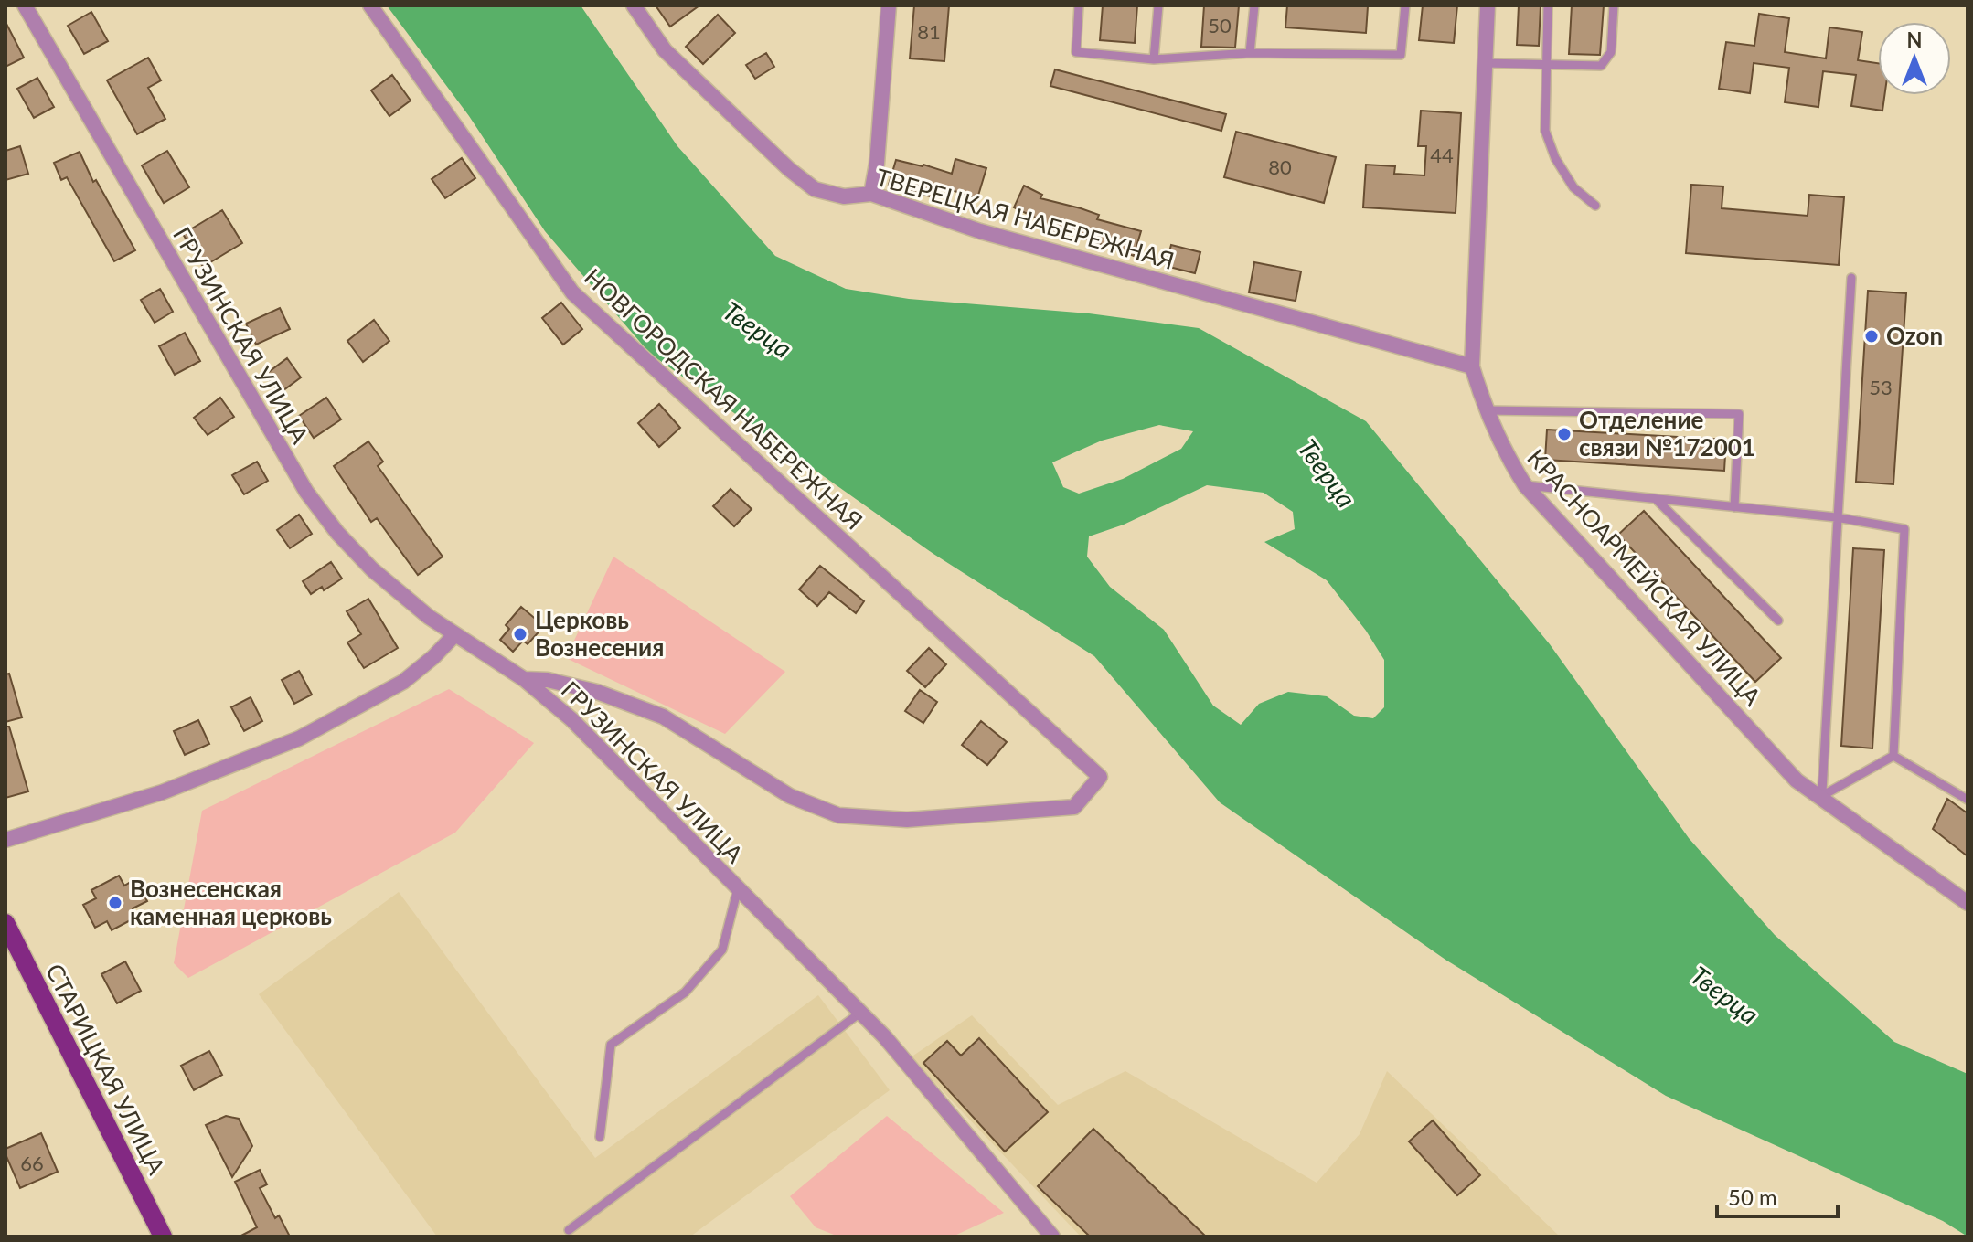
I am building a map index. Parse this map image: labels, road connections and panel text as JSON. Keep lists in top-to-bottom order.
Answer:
{
  "streets": {
    "main road": ["СТАРИЦКАЯ УЛИЦА"],
    "street": [
      "ТВЕРЕЦКАЯ НАБЕРЕЖНАЯ",
      "ГРУЗИНСКАЯ УЛИЦА",
      "НОВГОРОДСКАЯ НАБЕРЕЖНАЯ",
      "КРАСНОАРМЕЙСКАЯ УЛИЦА"
    ]
  },
  "crossings": [
    ["ТВЕРЕЦКАЯ НАБЕРЕЖНАЯ", "КРАСНОАРМЕЙСКАЯ УЛИЦА"],
    ["ГРУЗИНСКАЯ УЛИЦА", "НОВГОРОДСКАЯ НАБЕРЕЖНАЯ"]
  ],
  "water": ["Тверца"],
  "places": [
    "Ozon",
    "Отделение связи №172001",
    "Церковь Вознесения",
    "Вознесенская каменная церковь"
  ],
  "house_numbers": [
    "50",
    "81",
    "44",
    "80",
    "53",
    "66"
  ],
  "scale_bar": "50 m",
  "north": "top"
}
